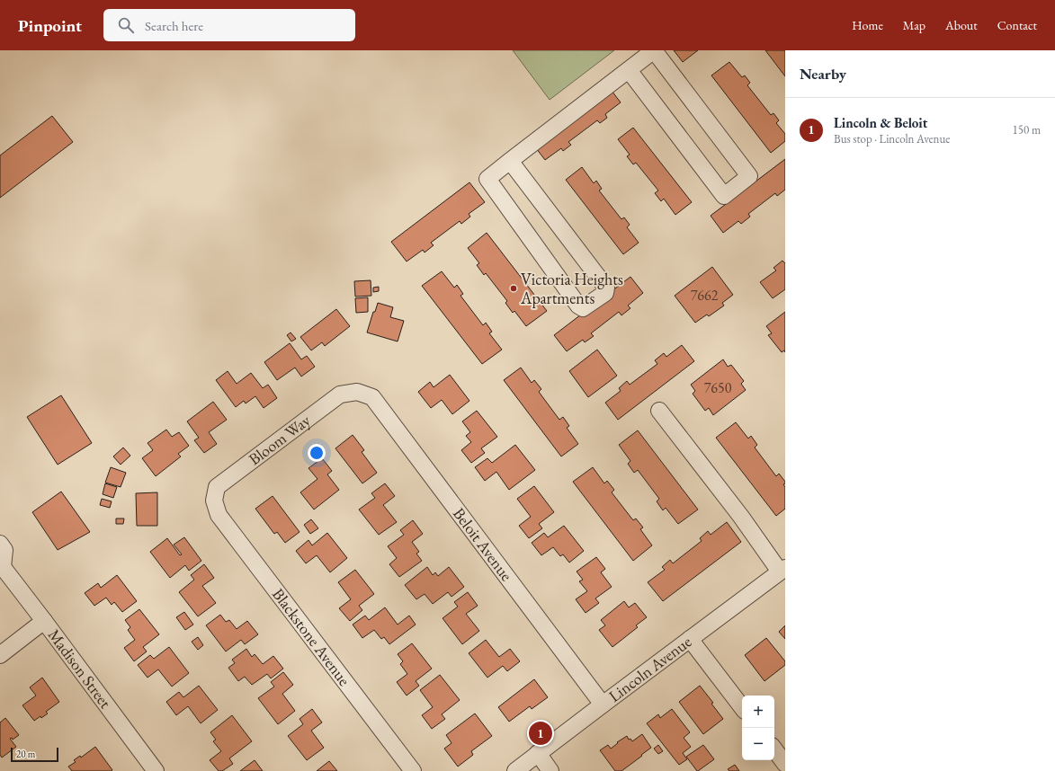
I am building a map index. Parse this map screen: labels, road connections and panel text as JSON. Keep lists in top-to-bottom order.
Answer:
{
  "streets": {
    "street": [
      "Bloom Way",
      "Beloit Avenue",
      "Blackstone Avenue",
      "Madison Street",
      "Lincoln Avenue"
    ]
  },
  "crossings": [
    ["Bloom Way", "Beloit Avenue"],
    ["Bloom Way", "Blackstone Avenue"],
    ["Beloit Avenue", "Lincoln Avenue"]
  ],
  "places": ["Victoria Heights Apartments"],
  "house_numbers": ["7662", "7650"],
  "scale_bar": "20 m",
  "page": {
    "header": "Pinpoint",
    "search": "Search here",
    "nav": [
      "Home",
      "Map",
      "About",
      "Contact"
    ],
    "heading": "Nearby",
    "list": [
      {
        "mark": "1",
        "name": "Lincoln & Beloit",
        "note": "Bus stop · Lincoln Avenue",
        "value": "150 m"
      }
    ],
    "map_buttons": ["+", "−"],
    "pins": "1",
    "scale": "20 m"
  }
}
